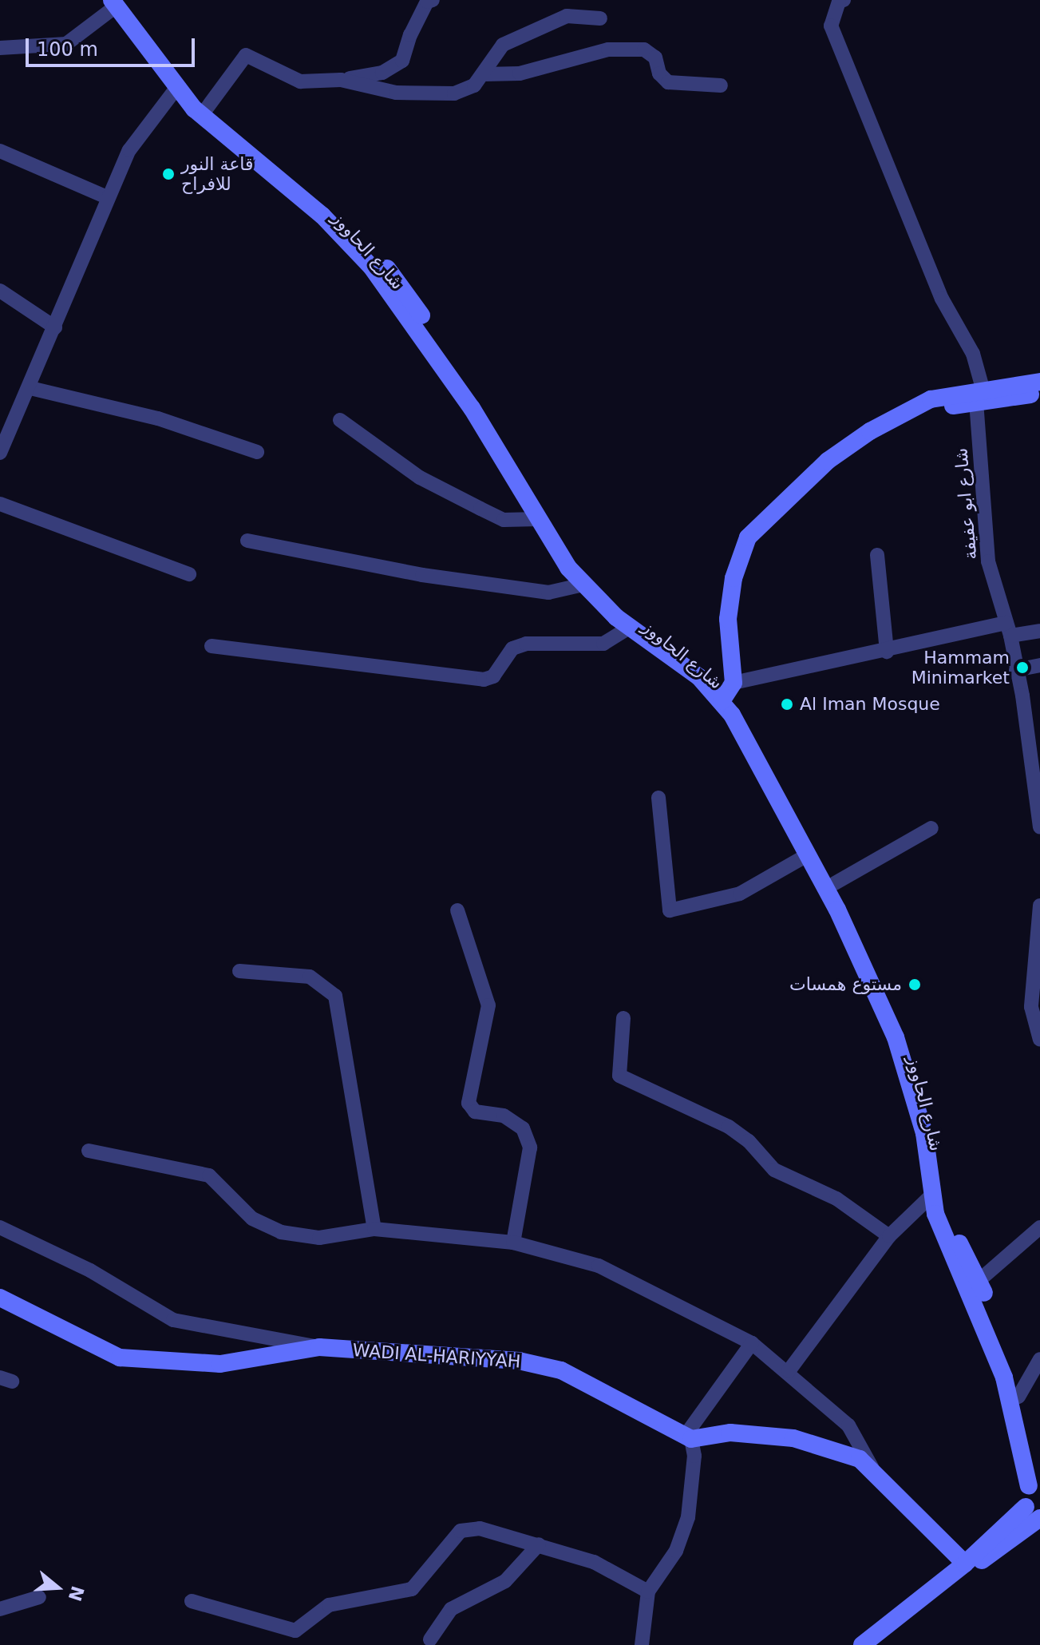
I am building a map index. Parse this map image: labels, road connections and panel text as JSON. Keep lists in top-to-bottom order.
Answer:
{
  "streets": {
    "main road": ["شارع الحاووز", "WADI AL-HARIYYAH"],
    "street": ["شارع ابو عفيفة"]
  },
  "places": [
    "قاعة النور للافراح",
    "Hammam Minimarket",
    "Al Iman Mosque",
    "مستوع همسات"
  ],
  "scale_bar": "100 m",
  "north": "right"
}
